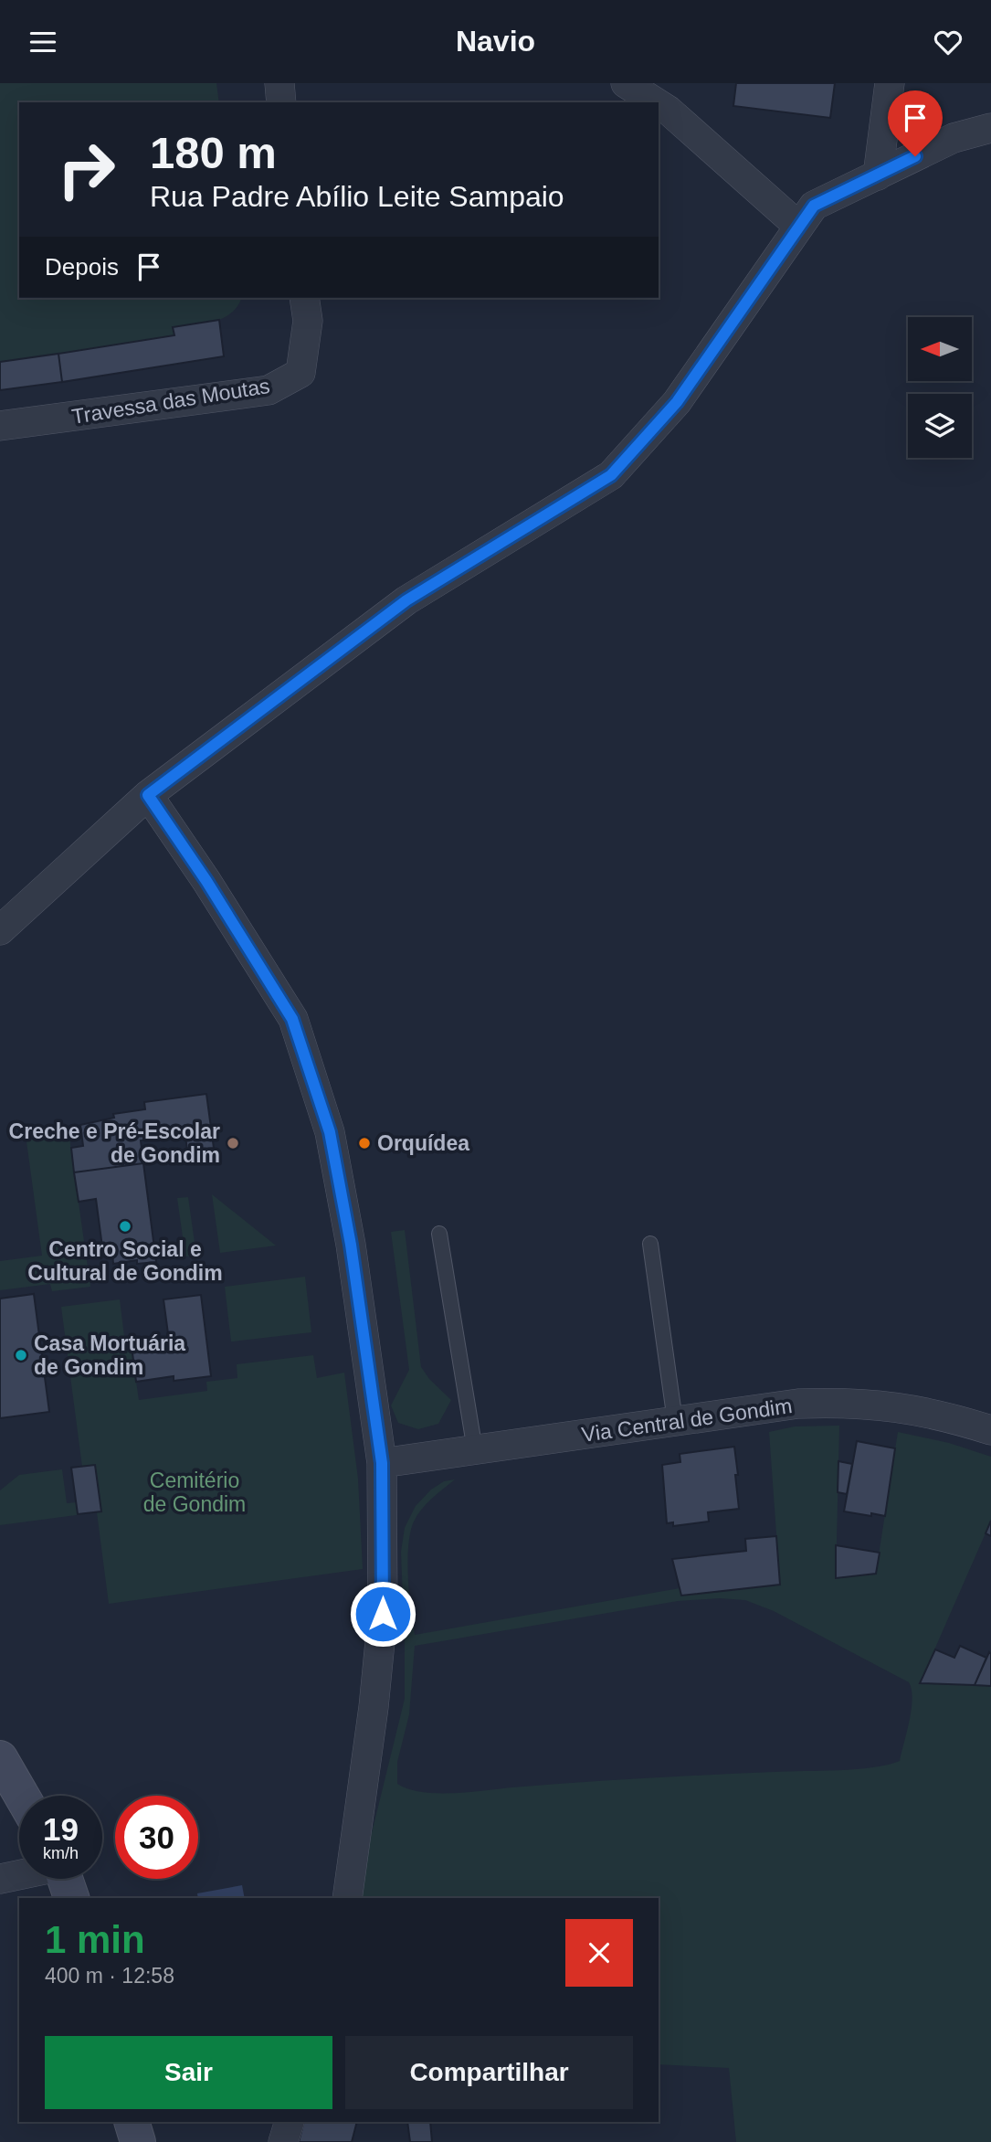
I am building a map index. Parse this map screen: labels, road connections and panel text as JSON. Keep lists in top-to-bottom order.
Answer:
{
  "streets": {
    "street": ["Travessa das Moutas", "Via Central de Gondim"]
  },
  "parks": ["Cemitério de Gondim"],
  "places": [
    "Creche e Pré-Escolar de Gondim",
    "Orquídea",
    "Centro Social e Cultural de Gondim",
    "Casa Mortuária de Gondim"
  ],
  "north": "left",
  "page": {
    "header": "Navio",
    "turn": ["180 m", "Rua Padre Abílio Leite Sampaio"],
    "then": "Depois",
    "speed": "19 km/h",
    "limit": "30",
    "heading": ["1 min", "400 m · 12:58"],
    "buttons": ["Sair", "Compartilhar"]
  }
}
